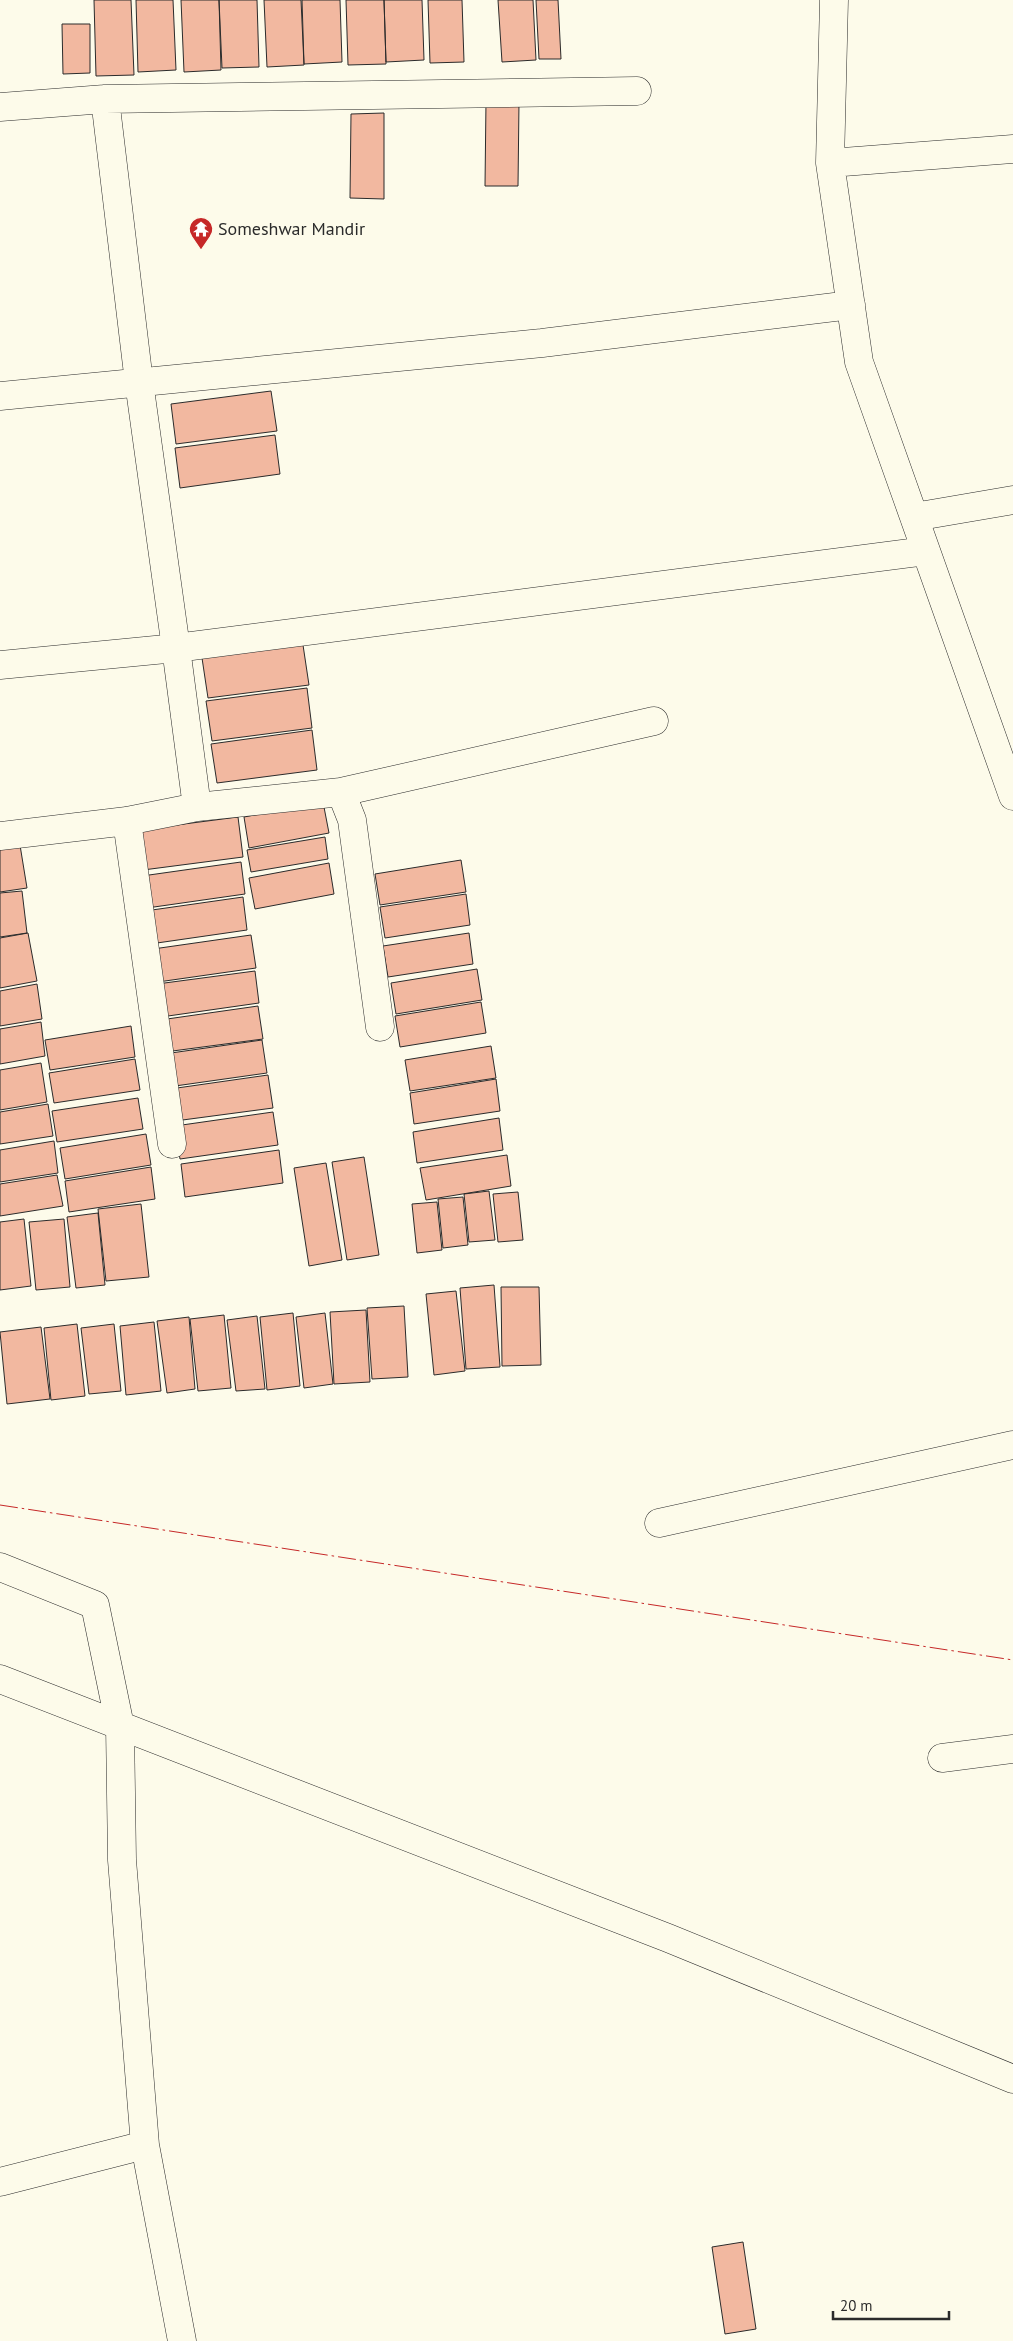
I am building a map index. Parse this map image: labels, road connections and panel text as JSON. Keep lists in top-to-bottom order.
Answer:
{
  "places": {
    "temple": ["Someshwar Mandir"]
  },
  "scale_bar": "20 m"
}
